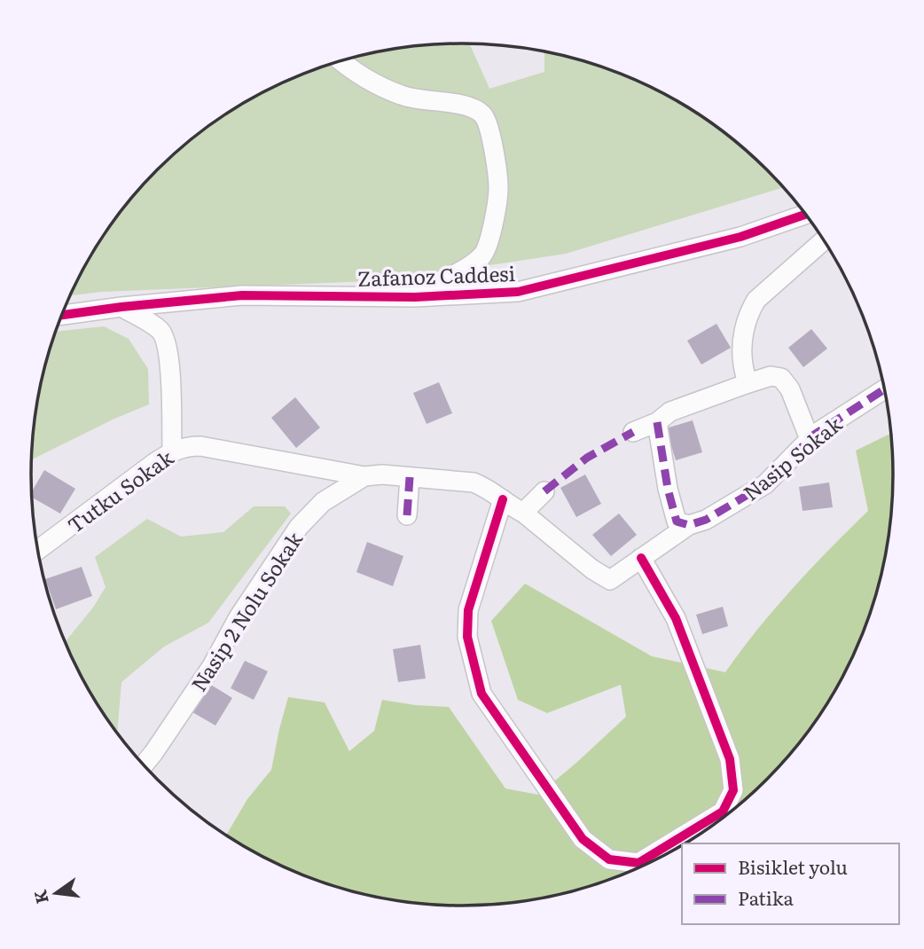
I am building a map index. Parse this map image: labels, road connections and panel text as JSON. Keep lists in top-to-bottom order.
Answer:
{
  "streets": {
    "street": [
      "Zafanoz Caddesi",
      "Nasip Sokak",
      "Tutku Sokak",
      "Nasip 2 Nolu Sokak"
    ]
  },
  "crossings": [
    ["Tutku Sokak", "Nasip 2 Nolu Sokak"]
  ],
  "legend": ["Bisiklet yolu", "Patika"],
  "north": "left"
}
